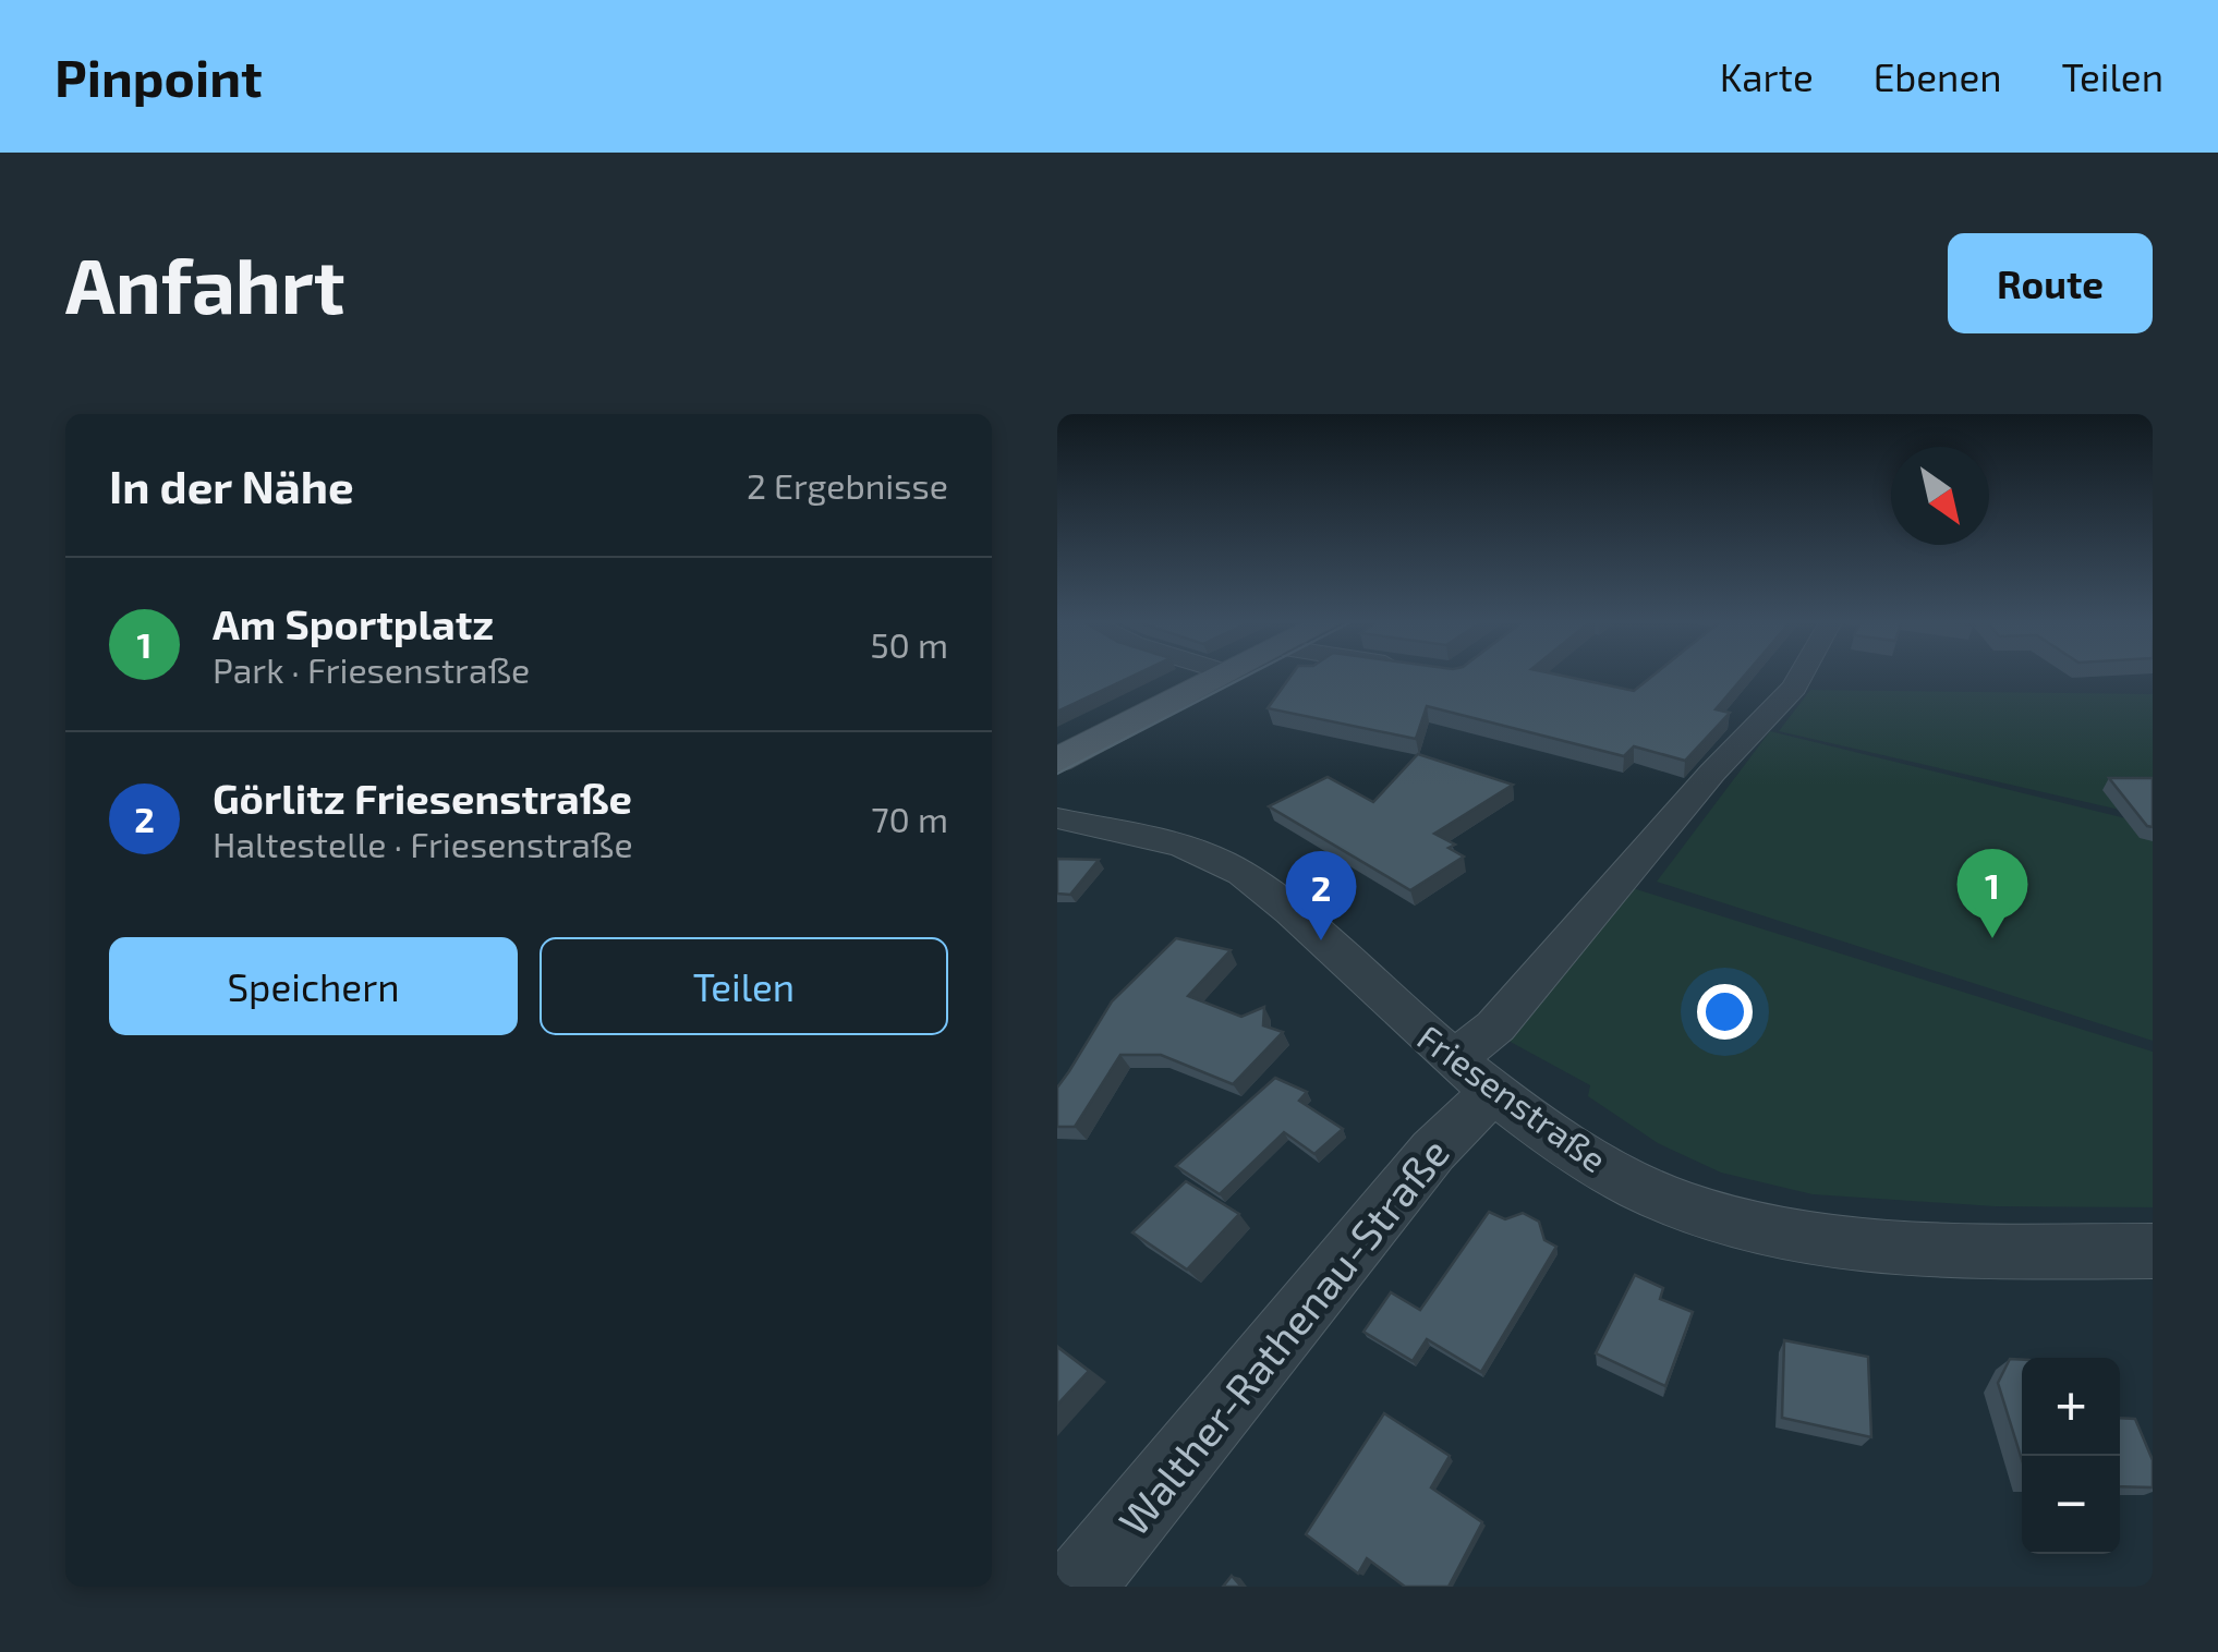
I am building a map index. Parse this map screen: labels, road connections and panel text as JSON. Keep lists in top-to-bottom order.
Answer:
{
  "streets": {
    "street": ["Friesenstraße", "Walther-Rathenau-Straße"]
  },
  "crossings": [
    ["Friesenstraße", "Walther-Rathenau-Straße"]
  ],
  "north": "bottom right",
  "page": {
    "header": "Pinpoint",
    "nav": ["Karte", "Ebenen", "Teilen"],
    "buttons": [
      "Route",
      ["Speichern", "Teilen"]
    ],
    "title": "Anfahrt",
    "heading": ["In der Nähe", "2 Ergebnisse"],
    "list": [
      {
        "mark": "1",
        "name": "Am Sportplatz",
        "note": "Park · Friesenstraße",
        "value": "50 m"
      },
      {
        "mark": "2",
        "name": "Görlitz Friesenstraße",
        "note": "Haltestelle · Friesenstraße",
        "value": "70 m"
      }
    ],
    "pins": ["1", "2"],
    "map_buttons": ["+", "−"]
  }
}
